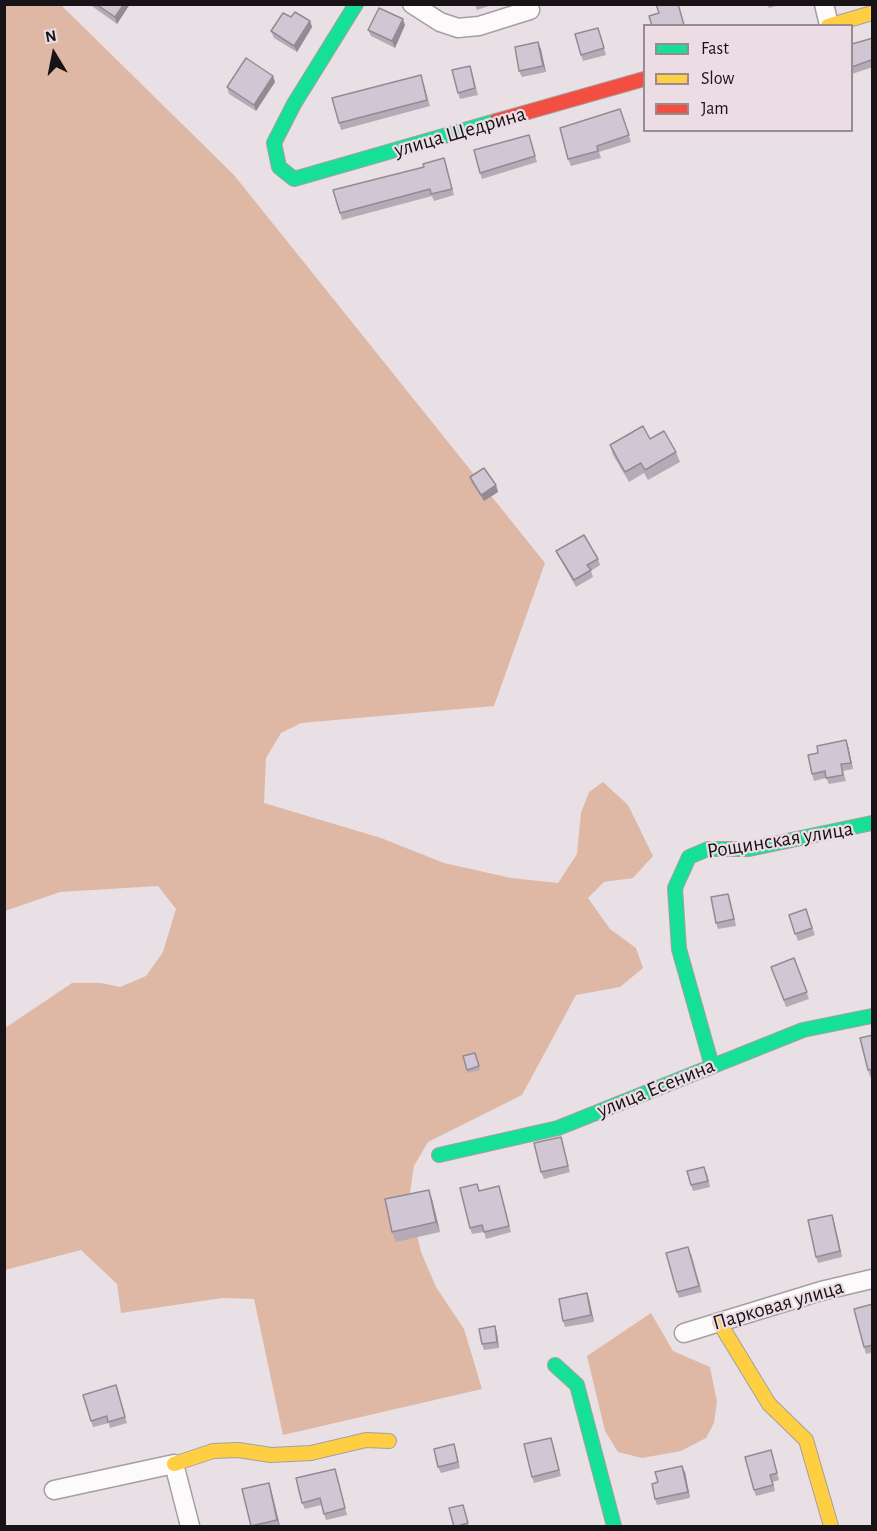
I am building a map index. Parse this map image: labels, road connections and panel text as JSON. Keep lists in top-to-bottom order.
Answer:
{
  "streets": {
    "street": [
      "улица Щедрина",
      "Рощинская улица",
      "улица Есенина",
      "Парковая улица"
    ]
  },
  "crossings": [
    ["Рощинская улица", "улица Есенина"]
  ],
  "legend": ["Fast", "Slow", "Jam"],
  "north": "top"
}
